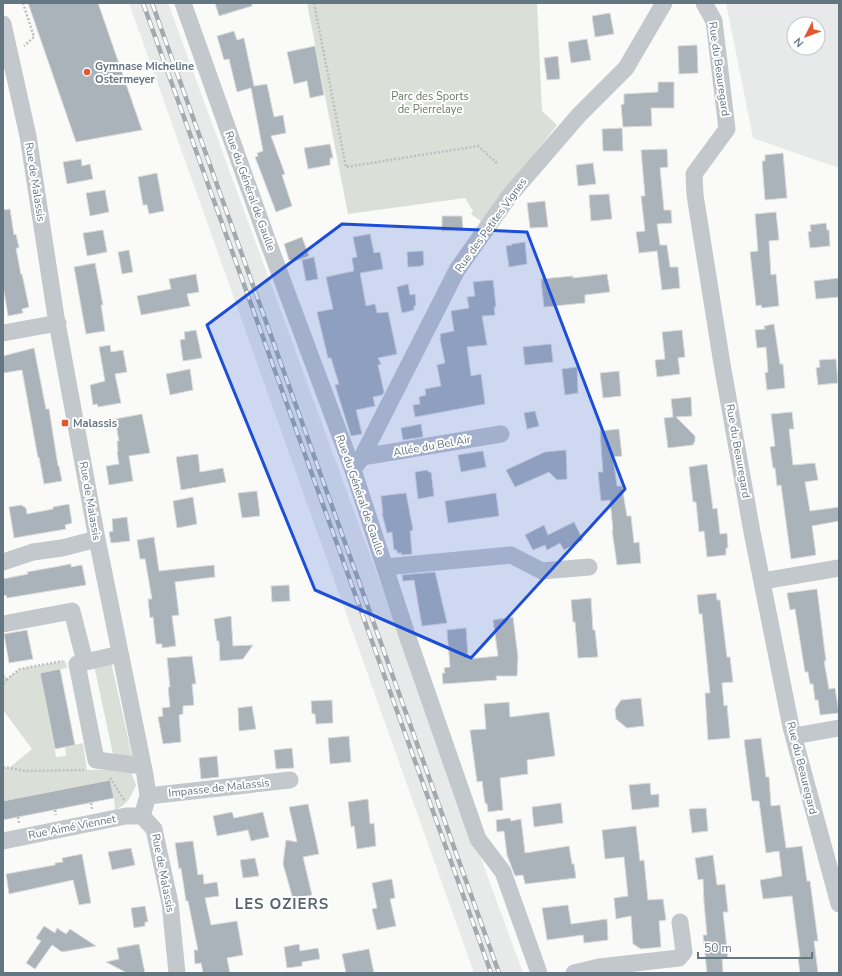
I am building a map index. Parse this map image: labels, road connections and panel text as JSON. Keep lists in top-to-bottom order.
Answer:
{
  "streets": {
    "street": [
      "Rue du Beauregard",
      "Rue de Malassis",
      "Rue du Général de Gaulle",
      "Rue des Petites Vignes",
      "Allée du Bel Air",
      "Impasse de Malassis",
      "Rue Aimé Viennet"
    ]
  },
  "crossings": [
    ["Rue de Malassis", "Impasse de Malassis"],
    ["Rue de Malassis", "Rue Aimé Viennet"],
    ["Rue du Général de Gaulle", "Rue des Petites Vignes"],
    ["Rue du Général de Gaulle", "Allée du Bel Air"],
    ["Rue des Petites Vignes", "Allée du Bel Air"]
  ],
  "districts": ["LES OZIERS"],
  "parks": ["Parc des Sports de Pierrelaye"],
  "places": {
    "other": ["Gymnase Micheline Ostermeyer"],
    "transit": ["Malassis"]
  },
  "scale_bar": "50 m",
  "north": "bottom left"
}
